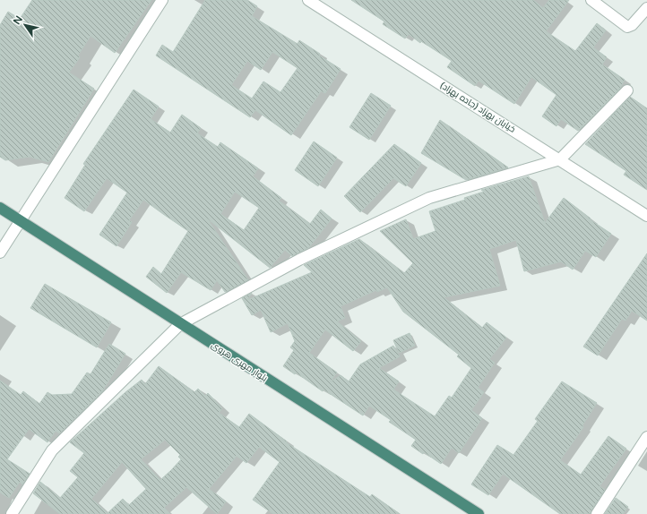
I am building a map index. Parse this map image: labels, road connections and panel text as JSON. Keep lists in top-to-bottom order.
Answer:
{
  "streets": {
    "highway": ["بلوار مهری هروی"],
    "street": ["خیابان بهزاد (جاده بهزاد)"]
  },
  "north": "top left"
}
